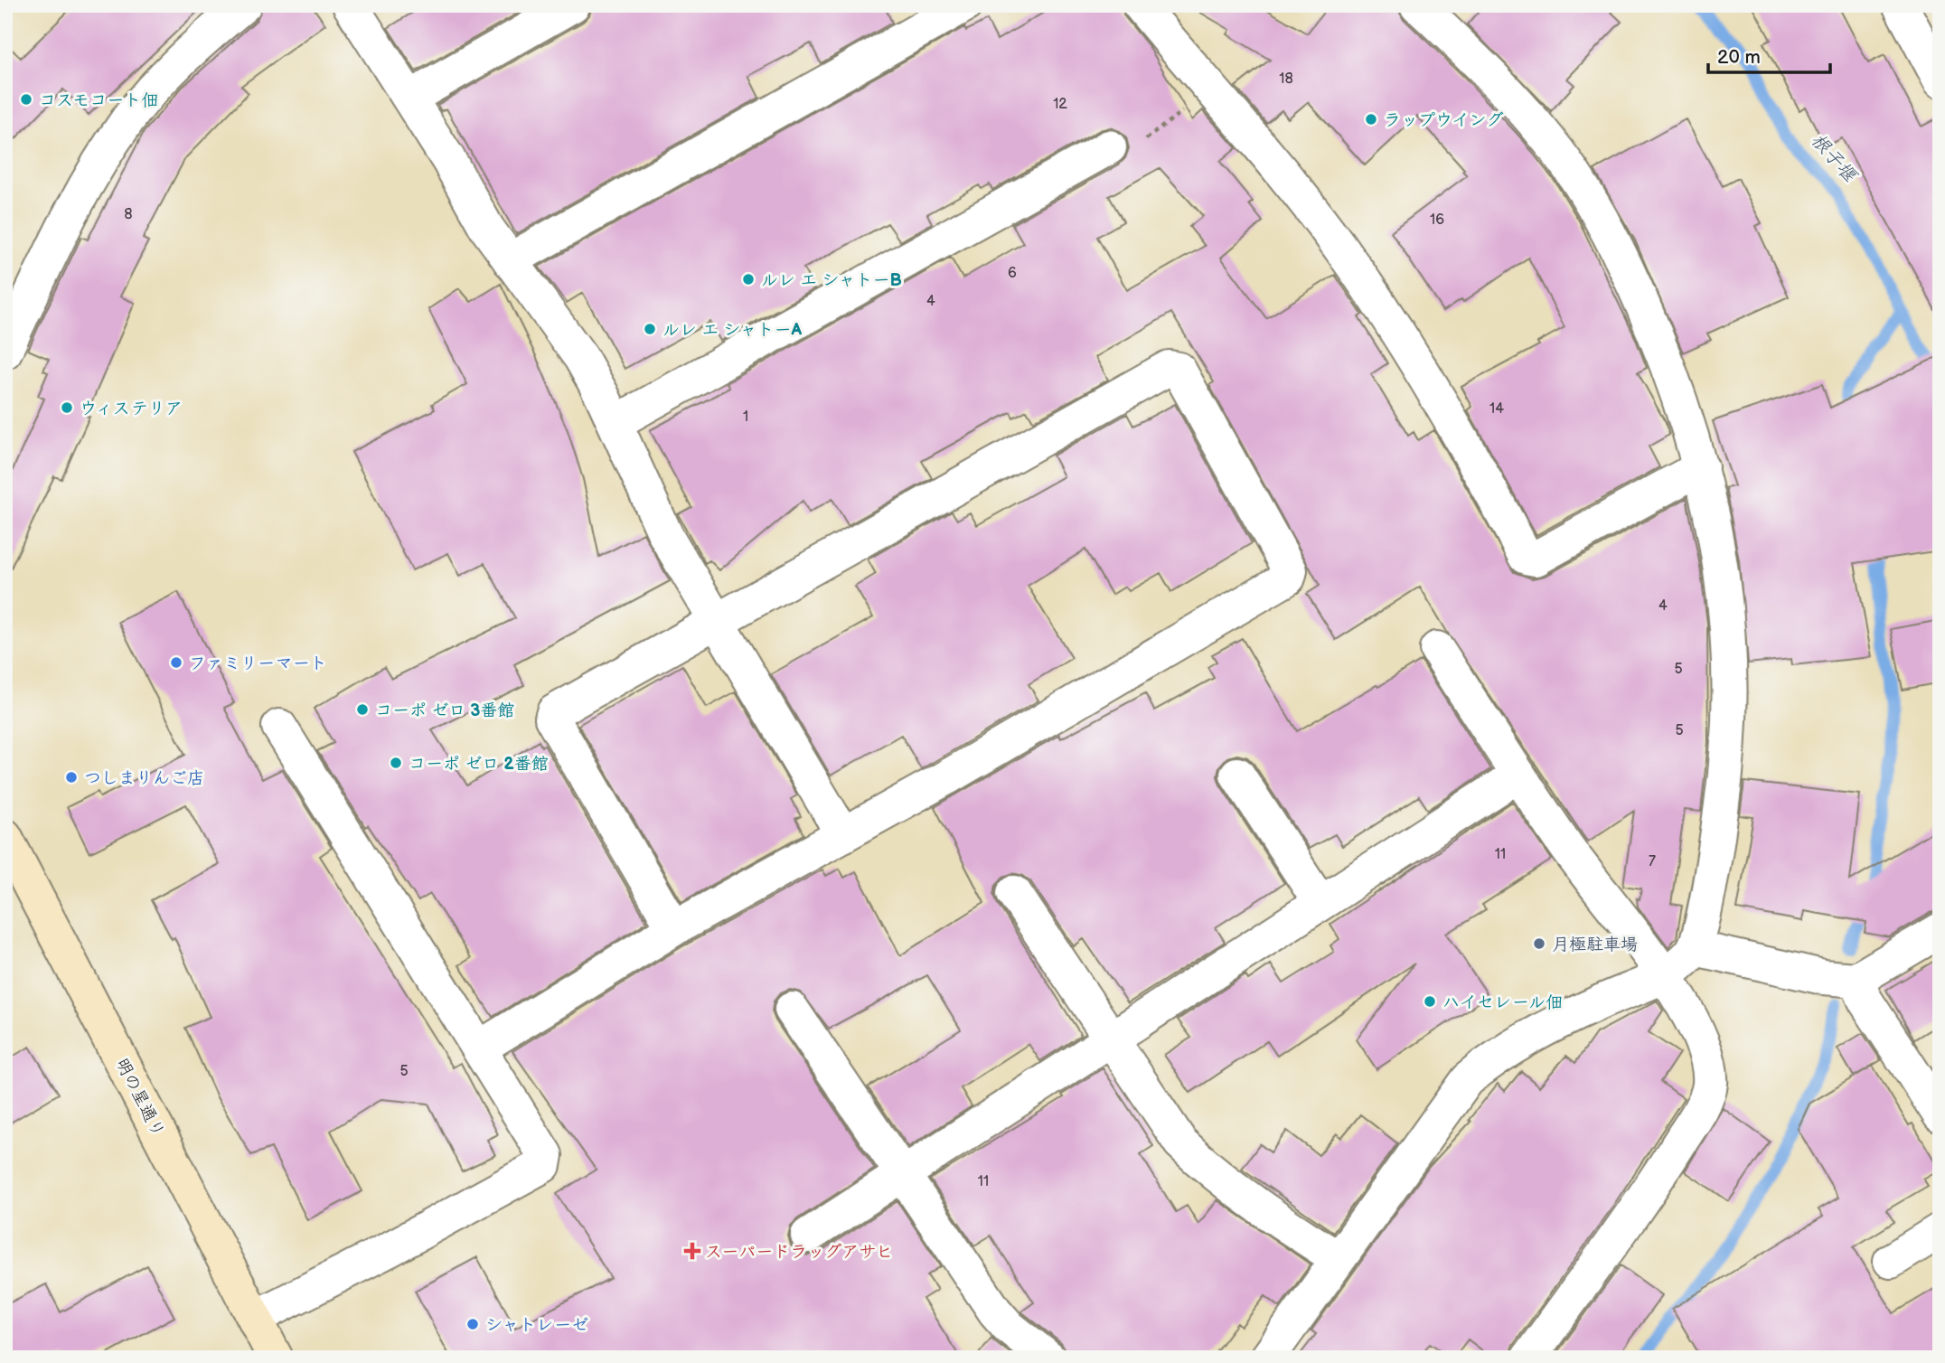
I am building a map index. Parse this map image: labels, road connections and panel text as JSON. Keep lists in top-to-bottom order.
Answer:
{
  "streets": {
    "street": ["明の星通り"]
  },
  "water": ["根子堰"],
  "places": {
    "other": [
      "コスモコート佃",
      "ラップウイング",
      "ルレ エ シャトーB",
      "ルレ エ シャトーA",
      "ウィステリア",
      "ファミリーマート",
      "コーポ ゼロ 3番館",
      "コーポ ゼロ 2番館",
      "つしまりんご店",
      "月極駐車場",
      "ハイセレール佃",
      "シャトレーゼ"
    ],
    "health": ["スーパードラッグアサヒ"]
  },
  "house_numbers": [
    "18",
    "12",
    "8",
    "16",
    "6",
    "4",
    "14",
    "1",
    "4",
    "5",
    "5",
    "11",
    "7",
    "5",
    "11"
  ],
  "scale_bar": "20 m"
}
